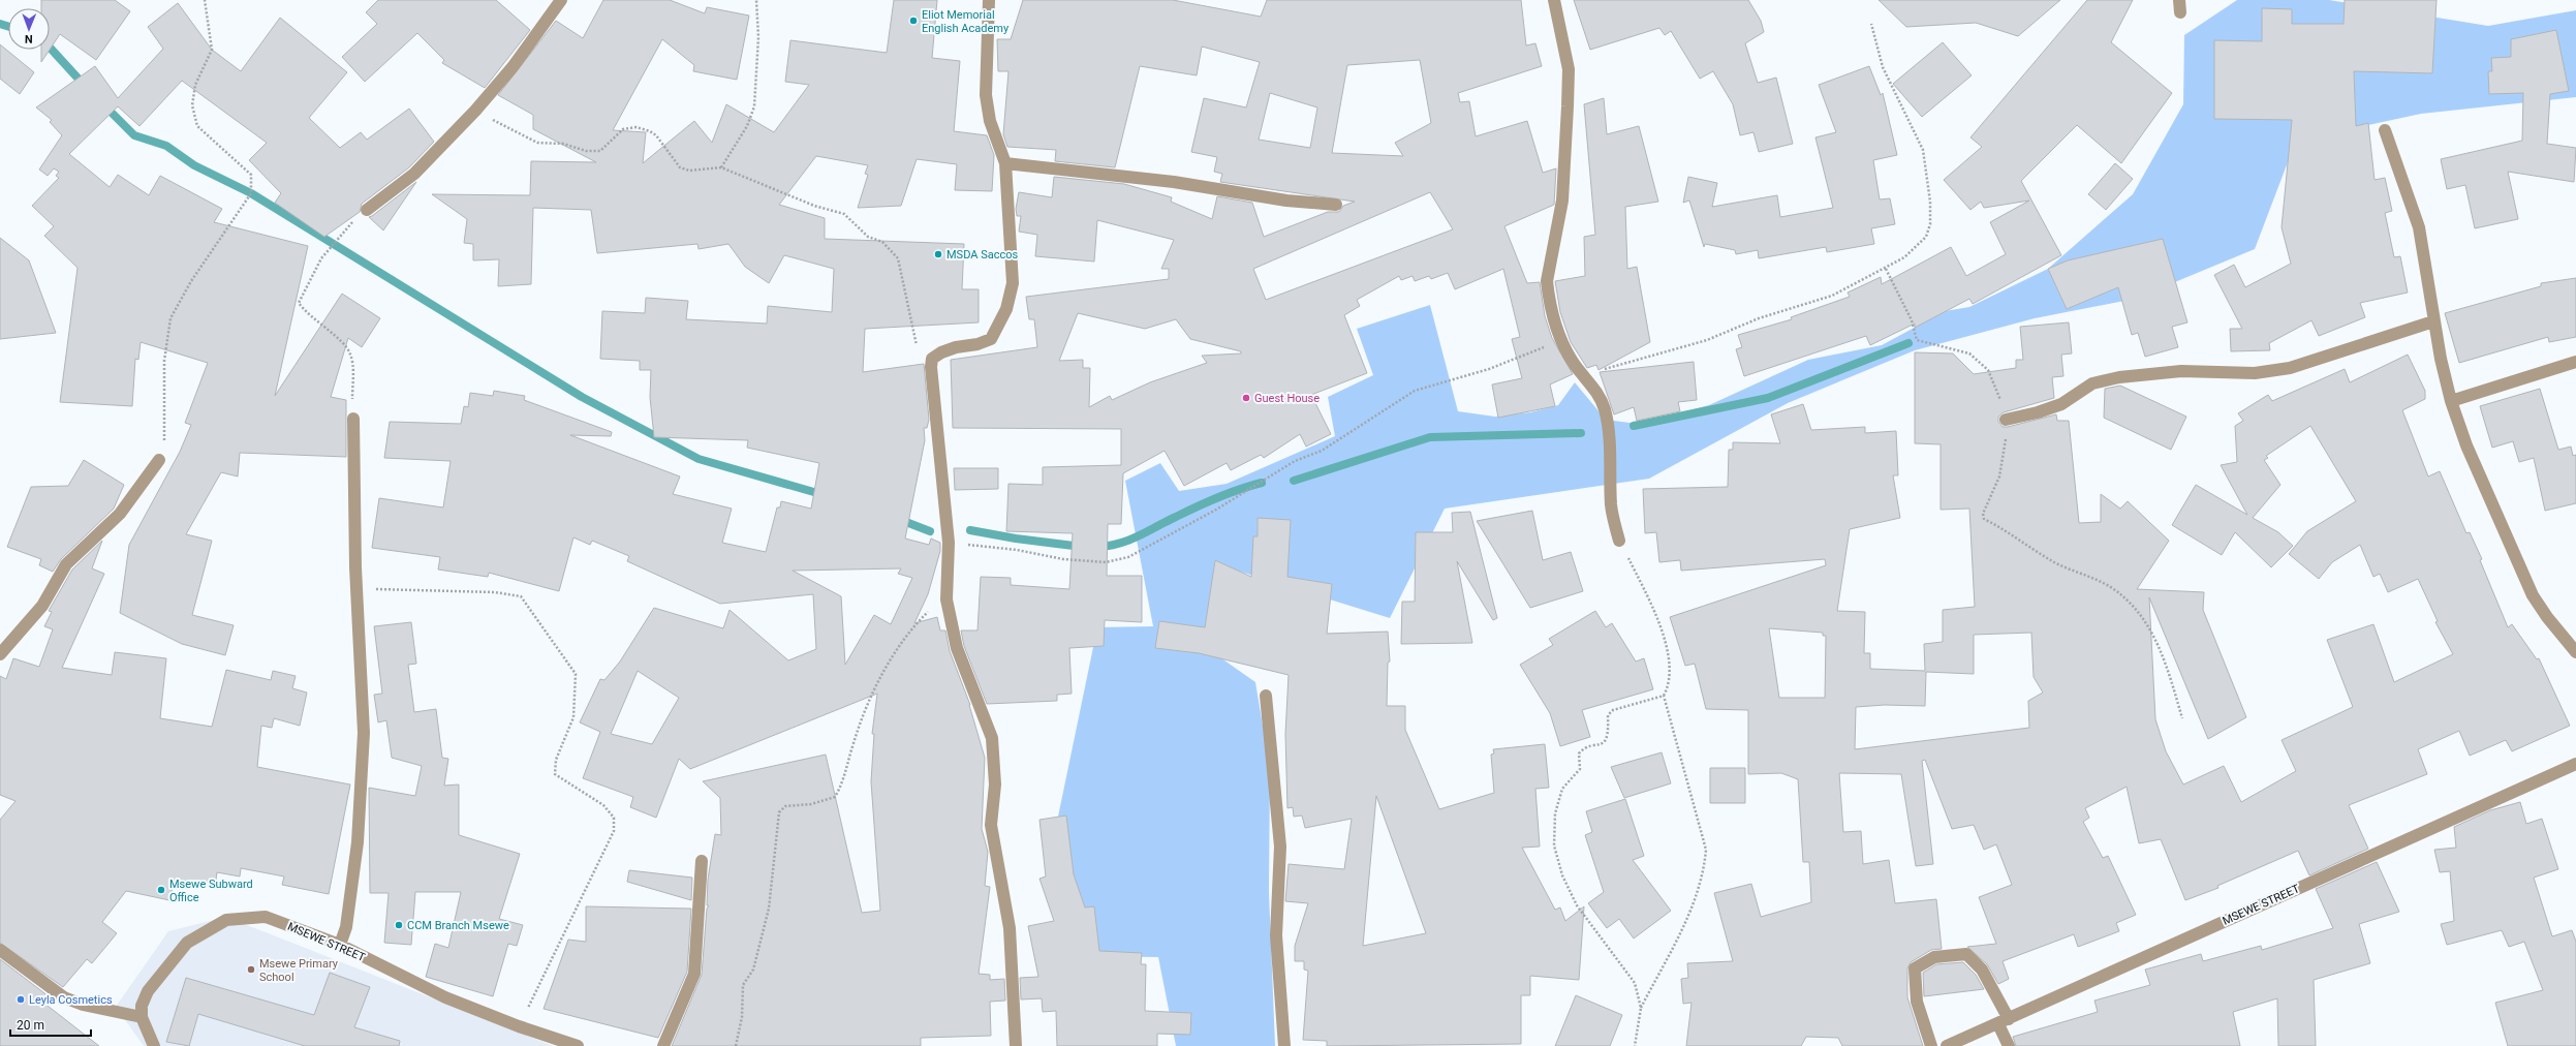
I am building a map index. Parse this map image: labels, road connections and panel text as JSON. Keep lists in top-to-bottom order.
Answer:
{
  "streets": {
    "street": ["MSEWE STREET"]
  },
  "places": [
    "Eliot Memorial English Academy",
    "MSDA Saccos",
    "Guest House",
    "Msewe Subward Office",
    "CCM Branch Msewe",
    "Msewe Primary School",
    "Leyla Cosmetics"
  ],
  "scale_bar": "20 m",
  "north": "bottom"
}
